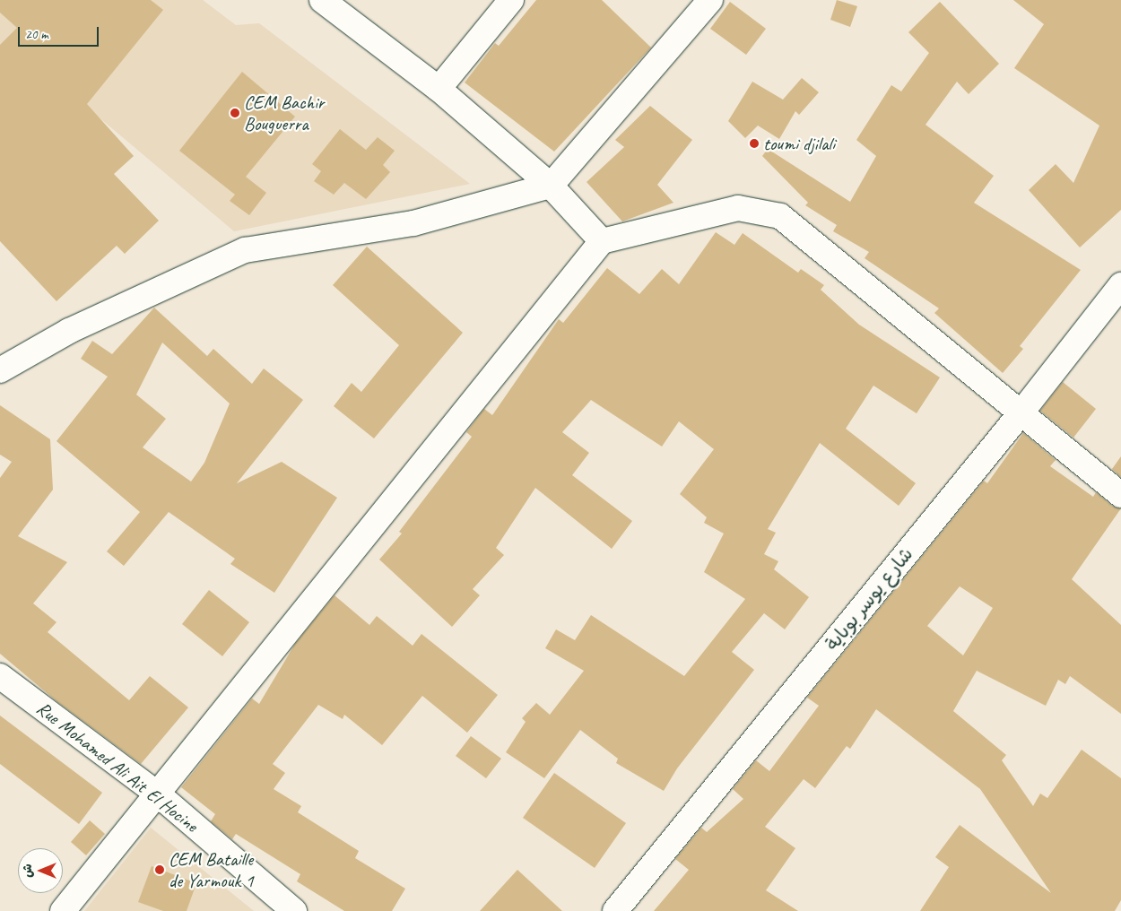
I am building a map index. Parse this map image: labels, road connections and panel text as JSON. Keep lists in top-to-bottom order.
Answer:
{
  "streets": {
    "street": ["شارع يوسر بوباية", "Rue Mohamed Ali Ait El Hocine"]
  },
  "places": ["CEM Bachir Bouguerra", "toumi djilali", "CEM Bataille de Yarmouk 1"],
  "scale_bar": "20 m",
  "north": "left"
}
